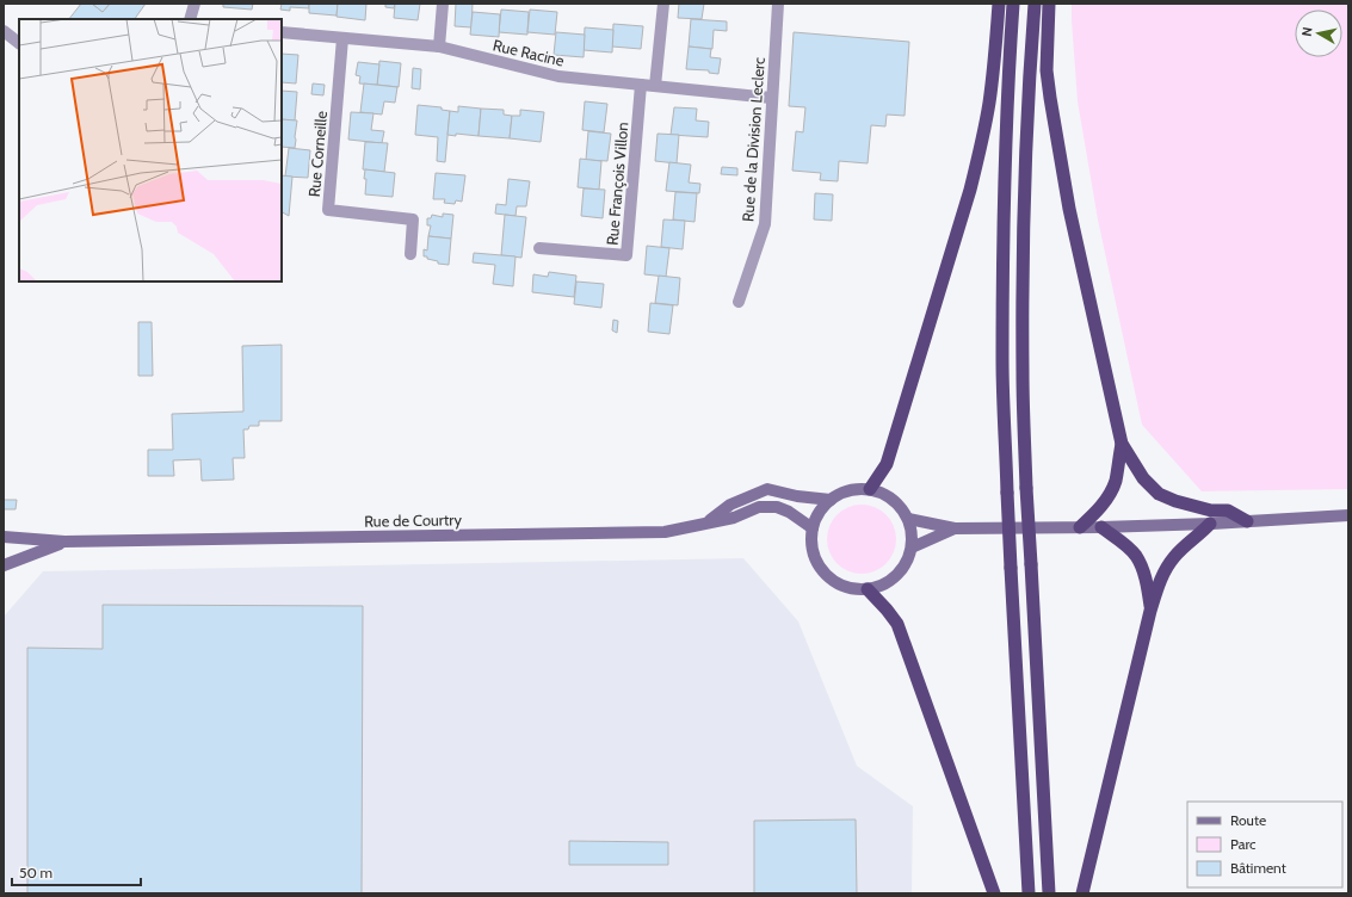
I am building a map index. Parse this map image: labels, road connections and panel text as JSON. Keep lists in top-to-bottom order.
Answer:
{
  "streets": {
    "main road": ["Rue de Courtry"],
    "street": [
      "Rue Racine",
      "Rue de la Division Leclerc",
      "Rue Corneille",
      "Rue François Villon"
    ]
  },
  "crossings": [
    ["Rue Racine", "Rue de la Division Leclerc"],
    ["Rue Racine", "Rue Corneille"],
    ["Rue Racine", "Rue François Villon"]
  ],
  "legend": ["Route", "Parc", "Bâtiment"],
  "scale_bar": "50 m",
  "north": "left"
}
